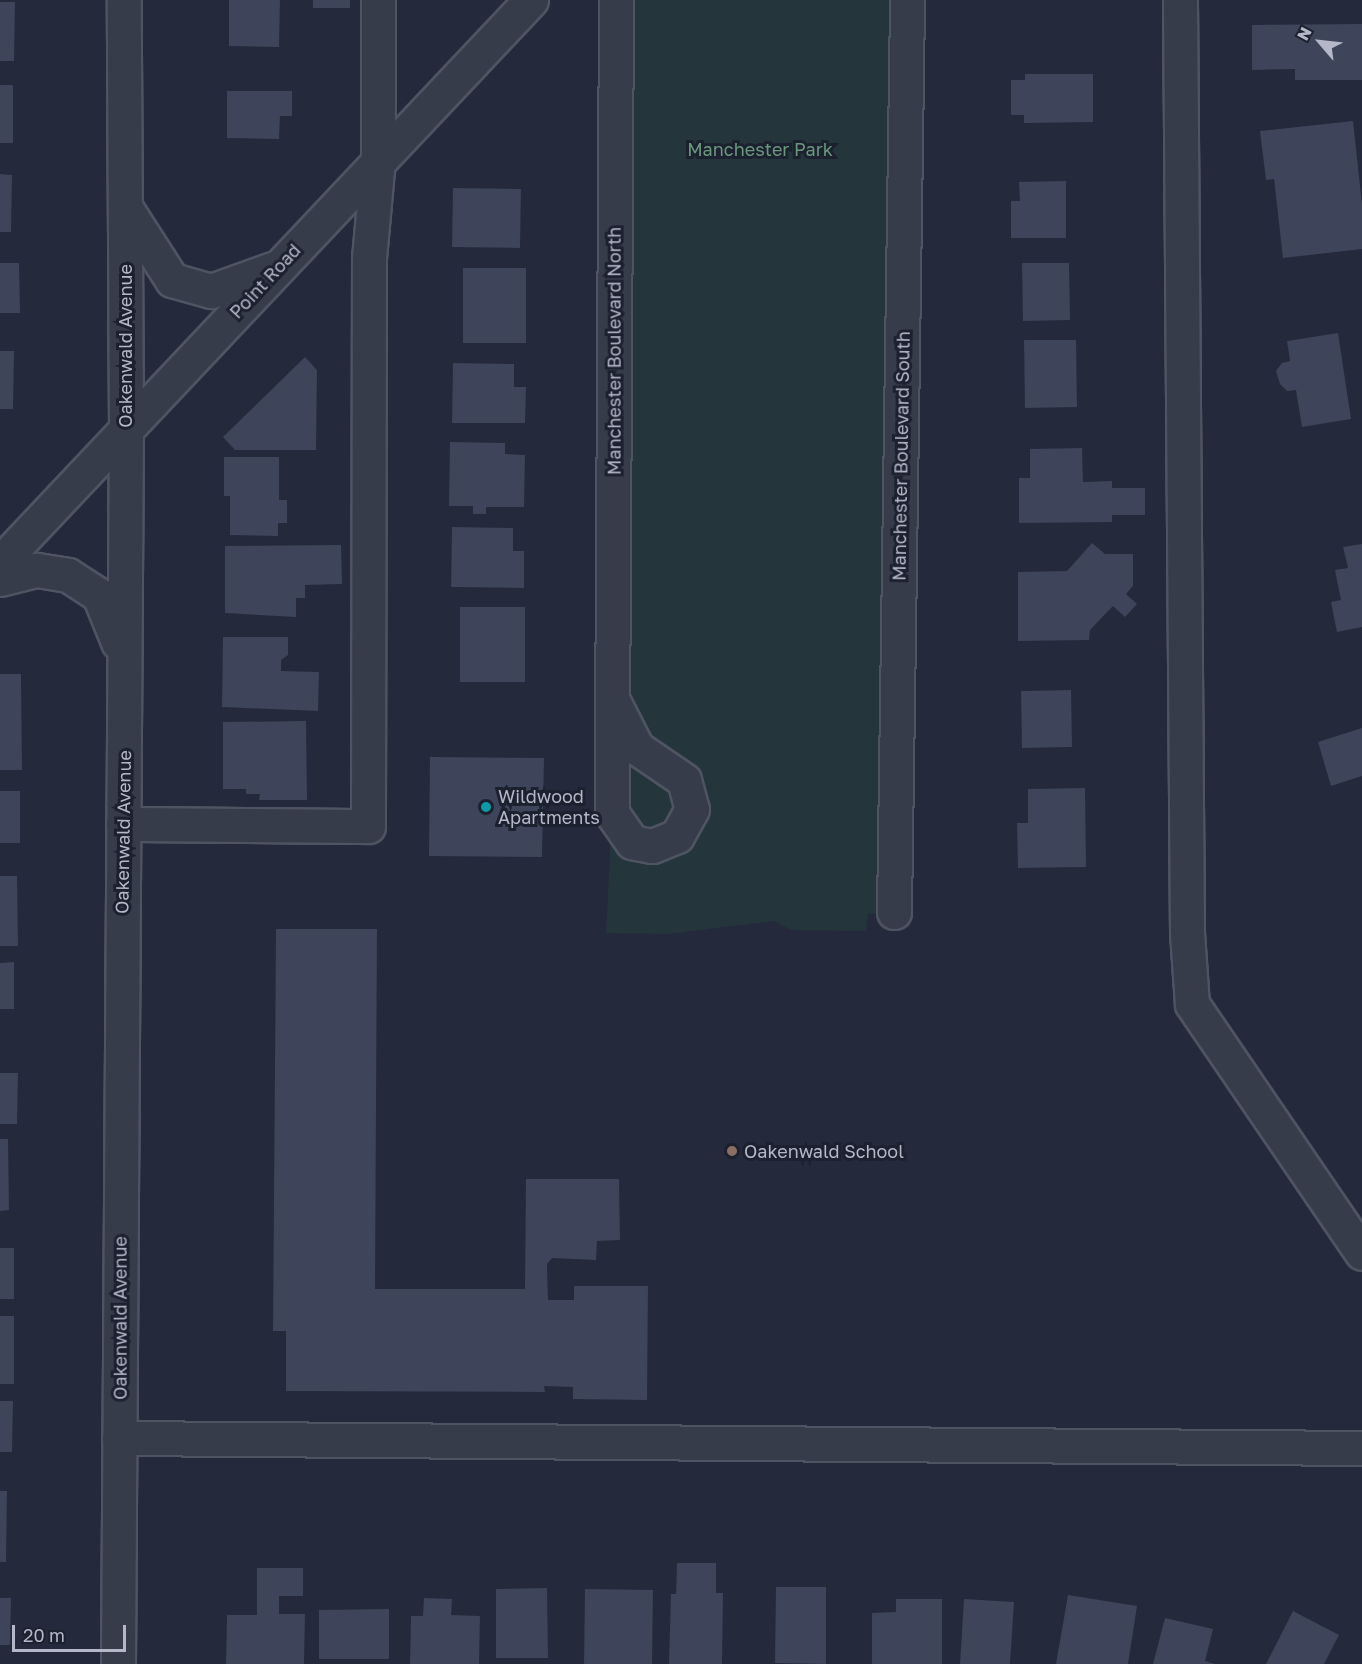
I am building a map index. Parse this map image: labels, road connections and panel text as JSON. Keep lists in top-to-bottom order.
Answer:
{
  "streets": {
    "street": [
      "Point Road",
      "Oakenwald Avenue",
      "Manchester Boulevard North",
      "Manchester Boulevard South"
    ]
  },
  "crossings": [
    ["Point Road", "Oakenwald Avenue"]
  ],
  "parks": ["Manchester Park"],
  "places": ["Wildwood Apartments", "Oakenwald School"],
  "scale_bar": "20 m",
  "north": "top left"
}
